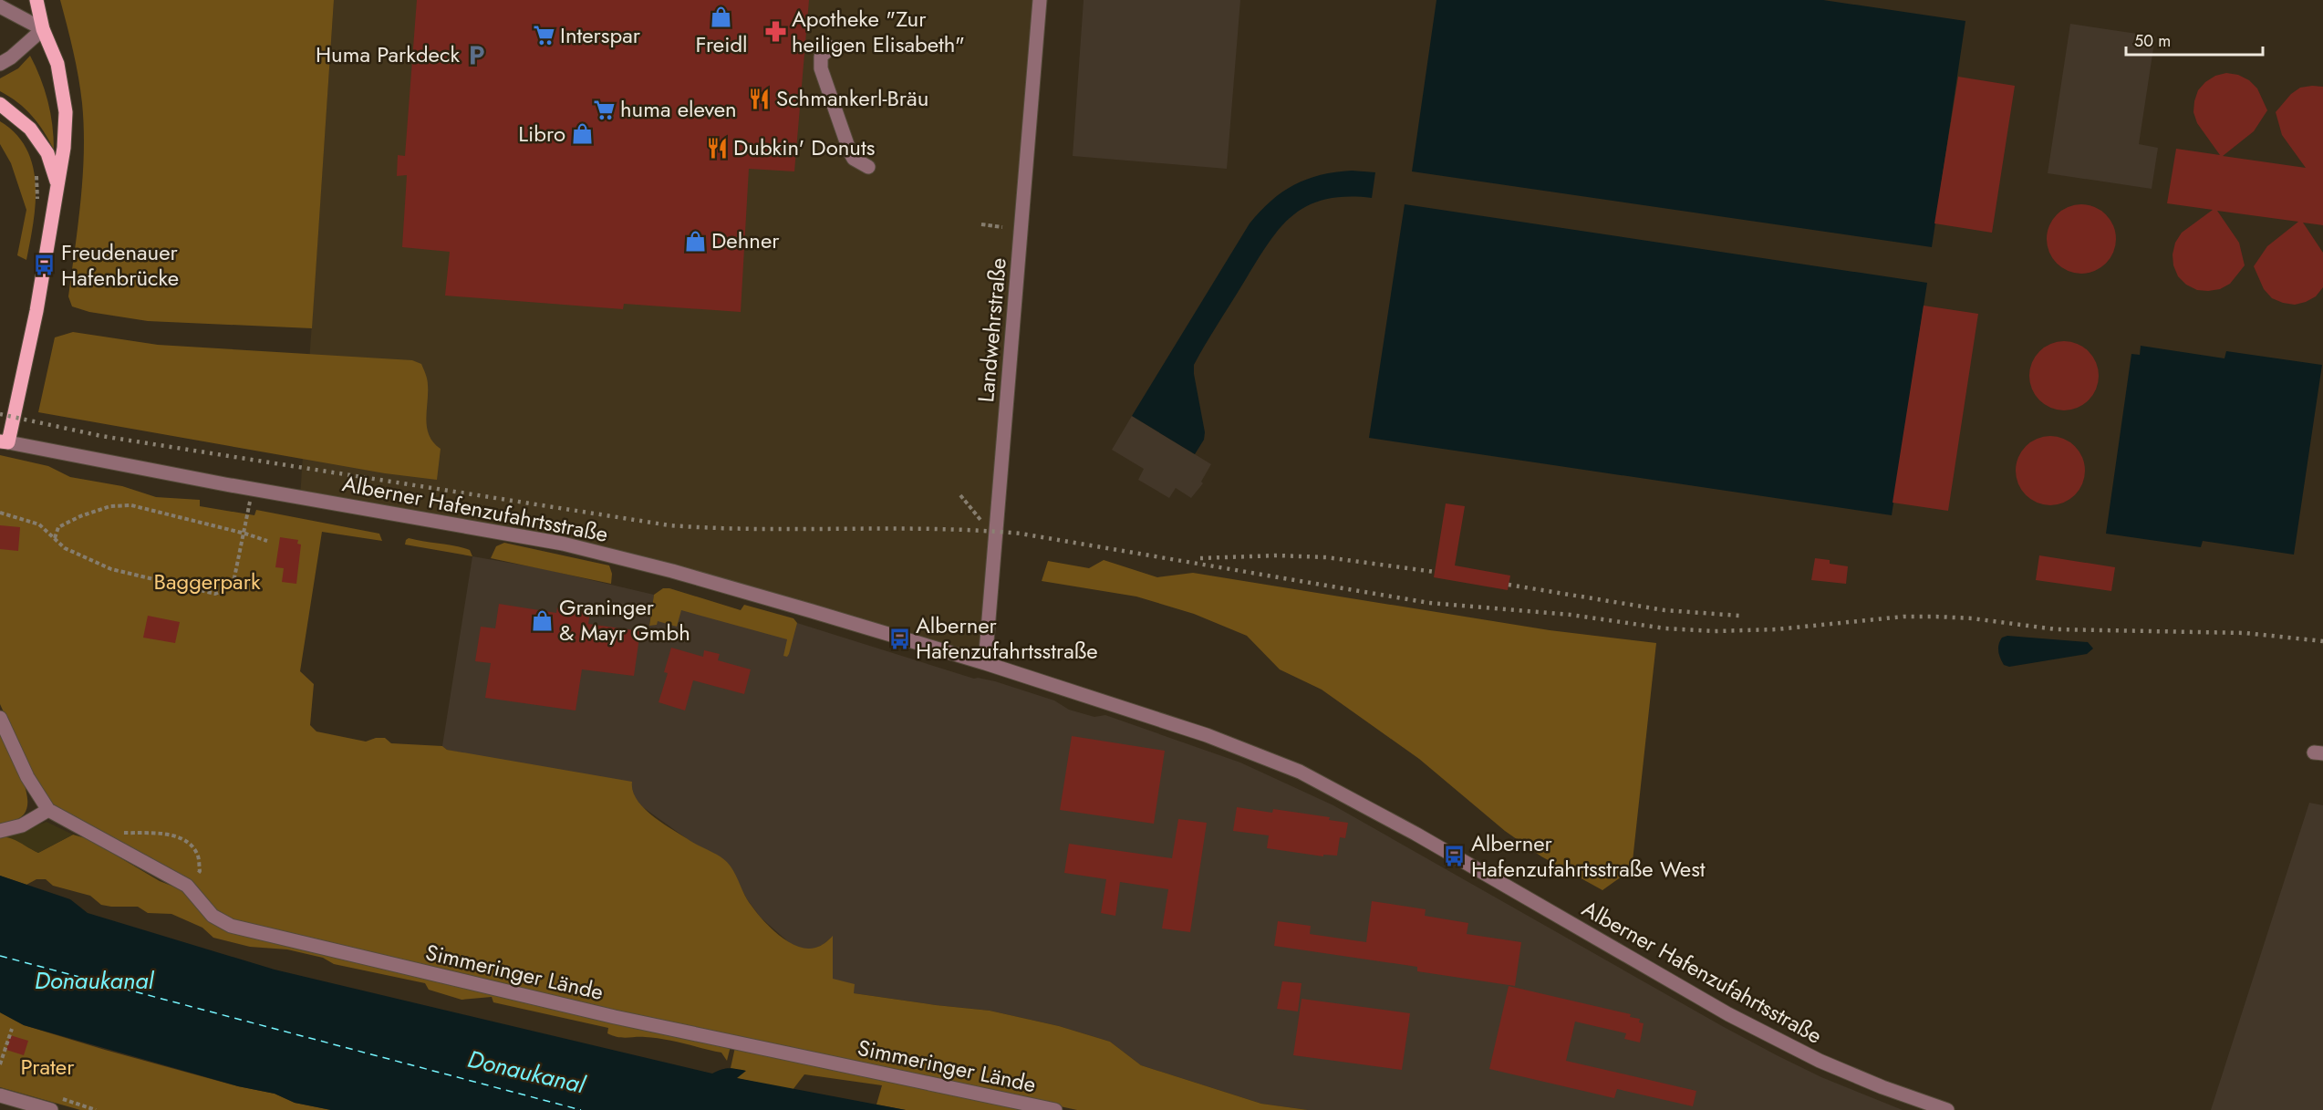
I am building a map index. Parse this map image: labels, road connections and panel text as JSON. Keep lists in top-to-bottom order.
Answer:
{
  "streets": {
    "street": ["Landwehrstraße", "Alberner Hafenzufahrtsstraße", "Simmeringer Lände"]
  },
  "crossings": [
    ["Landwehrstraße", "Alberner Hafenzufahrtsstraße"]
  ],
  "water": ["Donaukanal"],
  "parks": ["Baggerpark", "Prater"],
  "places": {
    "shop": [
      "Freidl",
      "Libro",
      "Dehner",
      "Graninger & Mayr Gmbh"
    ],
    "pharmacy": ["Apotheke \"Zur heiligen Elisabeth\""],
    "supermarket": ["Interspar", "huma eleven"],
    "parking": ["Huma Parkdeck"],
    "restaurant": ["Schmankerl-Bräu", "Dubkin' Donuts"],
    "bus stop": ["Freudenauer Hafenbrücke", "Alberner Hafenzufahrtsstraße", "Alberner Hafenzufahrtsstraße West"]
  },
  "scale_bar": "50 m"
}
